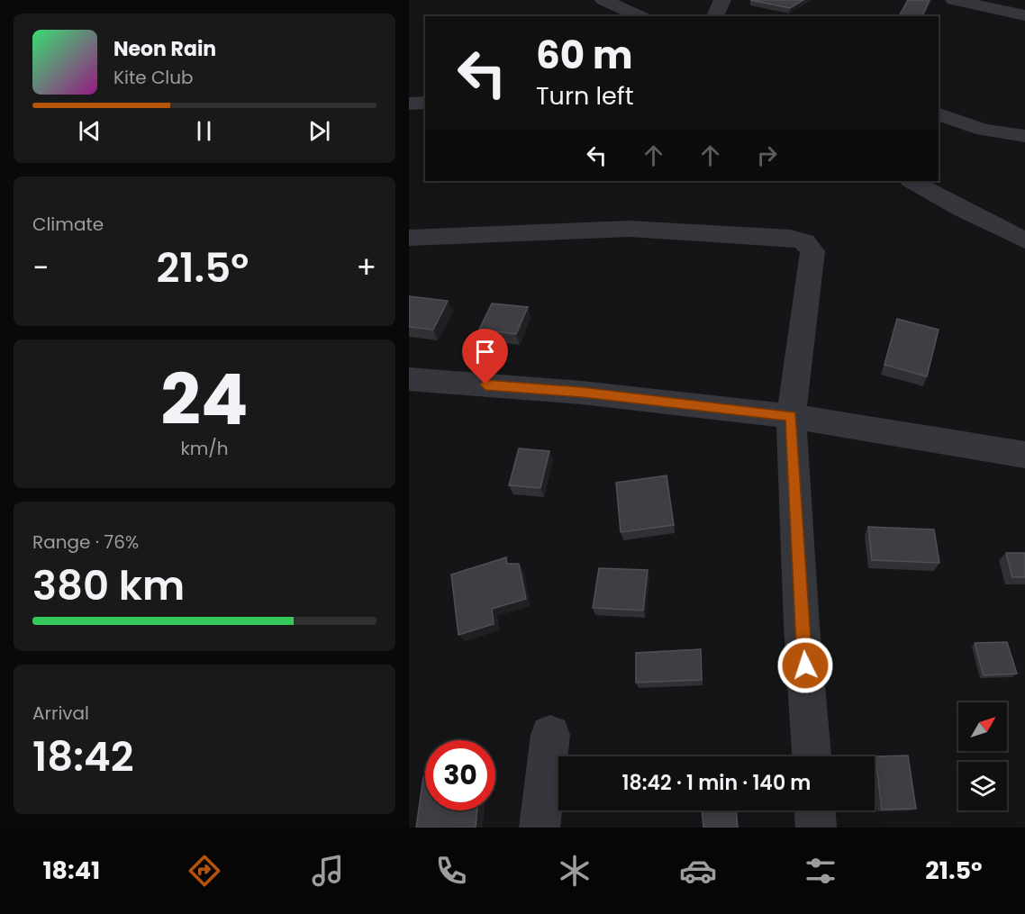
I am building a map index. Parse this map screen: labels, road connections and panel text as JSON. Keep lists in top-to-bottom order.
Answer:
{
  "north": "top right",
  "page": {
    "turn": ["60 m", "Turn left"],
    "song": ["Neon Rain", "Kite Club"],
    "tile": [
      "Climate",
      ["24", "km/h"],
      ["Range · 76%", "380 km"],
      ["Arrival", "18:42"]
    ],
    "heat": ["−", "21.5°", "+"],
    "limit": "30",
    "trip": "18:42 · 1 min · 140 m",
    "tabs": ["18:41", "21.5°"]
  }
}
